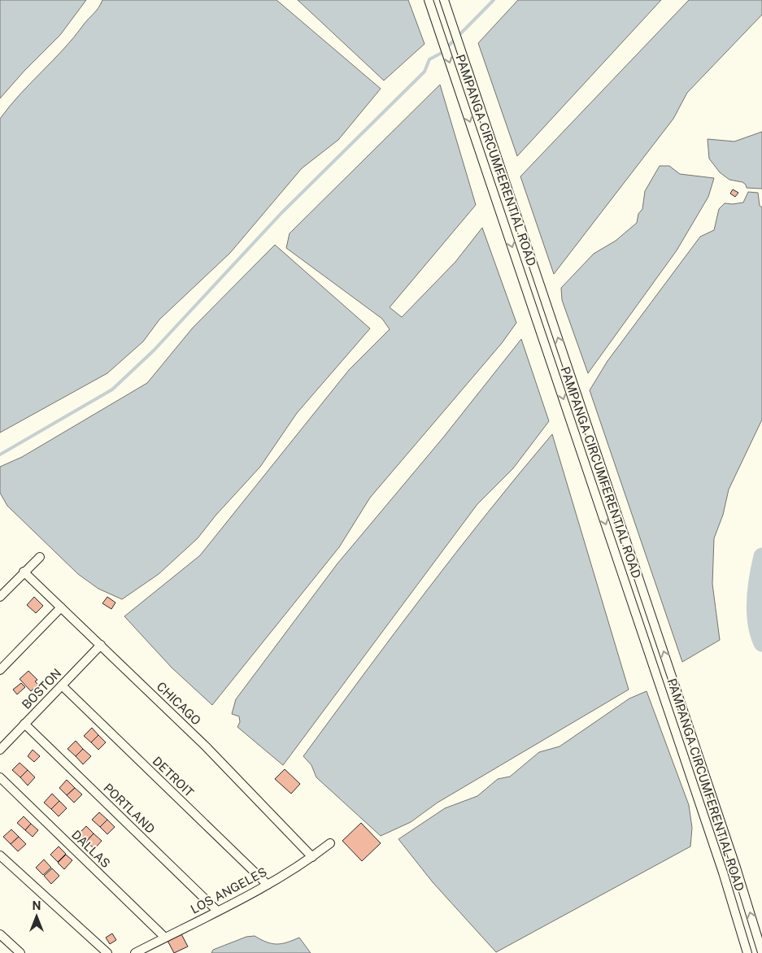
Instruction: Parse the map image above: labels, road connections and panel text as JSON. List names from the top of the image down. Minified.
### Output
{"streets":{"street":["PAMPANGA CIRCUMFERENTIAL ROAD","BOSTON","CHICAGO","DETROIT","PORTLAND","DALLAS","LOS ANGELES"]},"crossings":[["BOSTON","CHICAGO"],["BOSTON","DETROIT"],["BOSTON","PORTLAND"],["CHICAGO","LOS ANGELES"],["DETROIT","LOS ANGELES"],["PORTLAND","LOS ANGELES"],["DALLAS","LOS ANGELES"]],"north":"top"}
